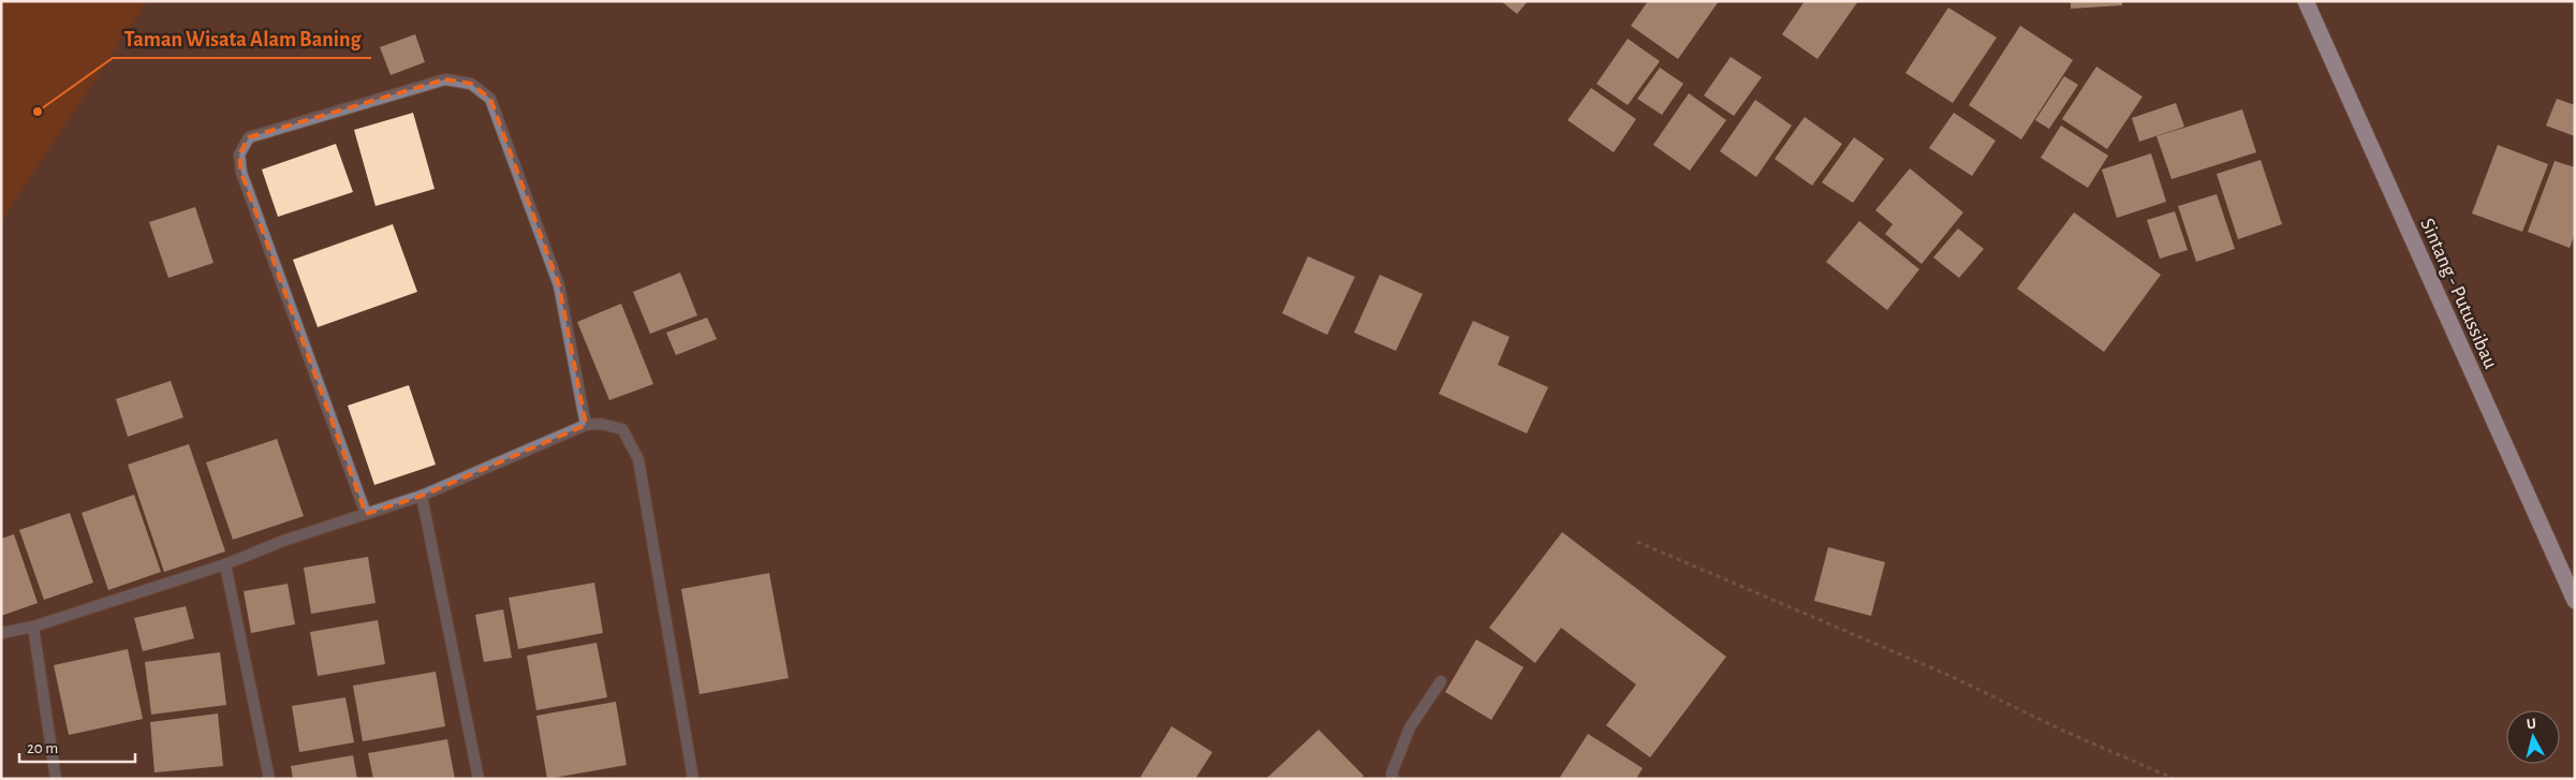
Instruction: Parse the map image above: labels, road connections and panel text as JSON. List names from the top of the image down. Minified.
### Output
{"streets":{"highway":["Sintang - Putussibau"]},"places":["Taman Wisata Alam Baning"],"scale_bar":"20 m","north":"top"}
